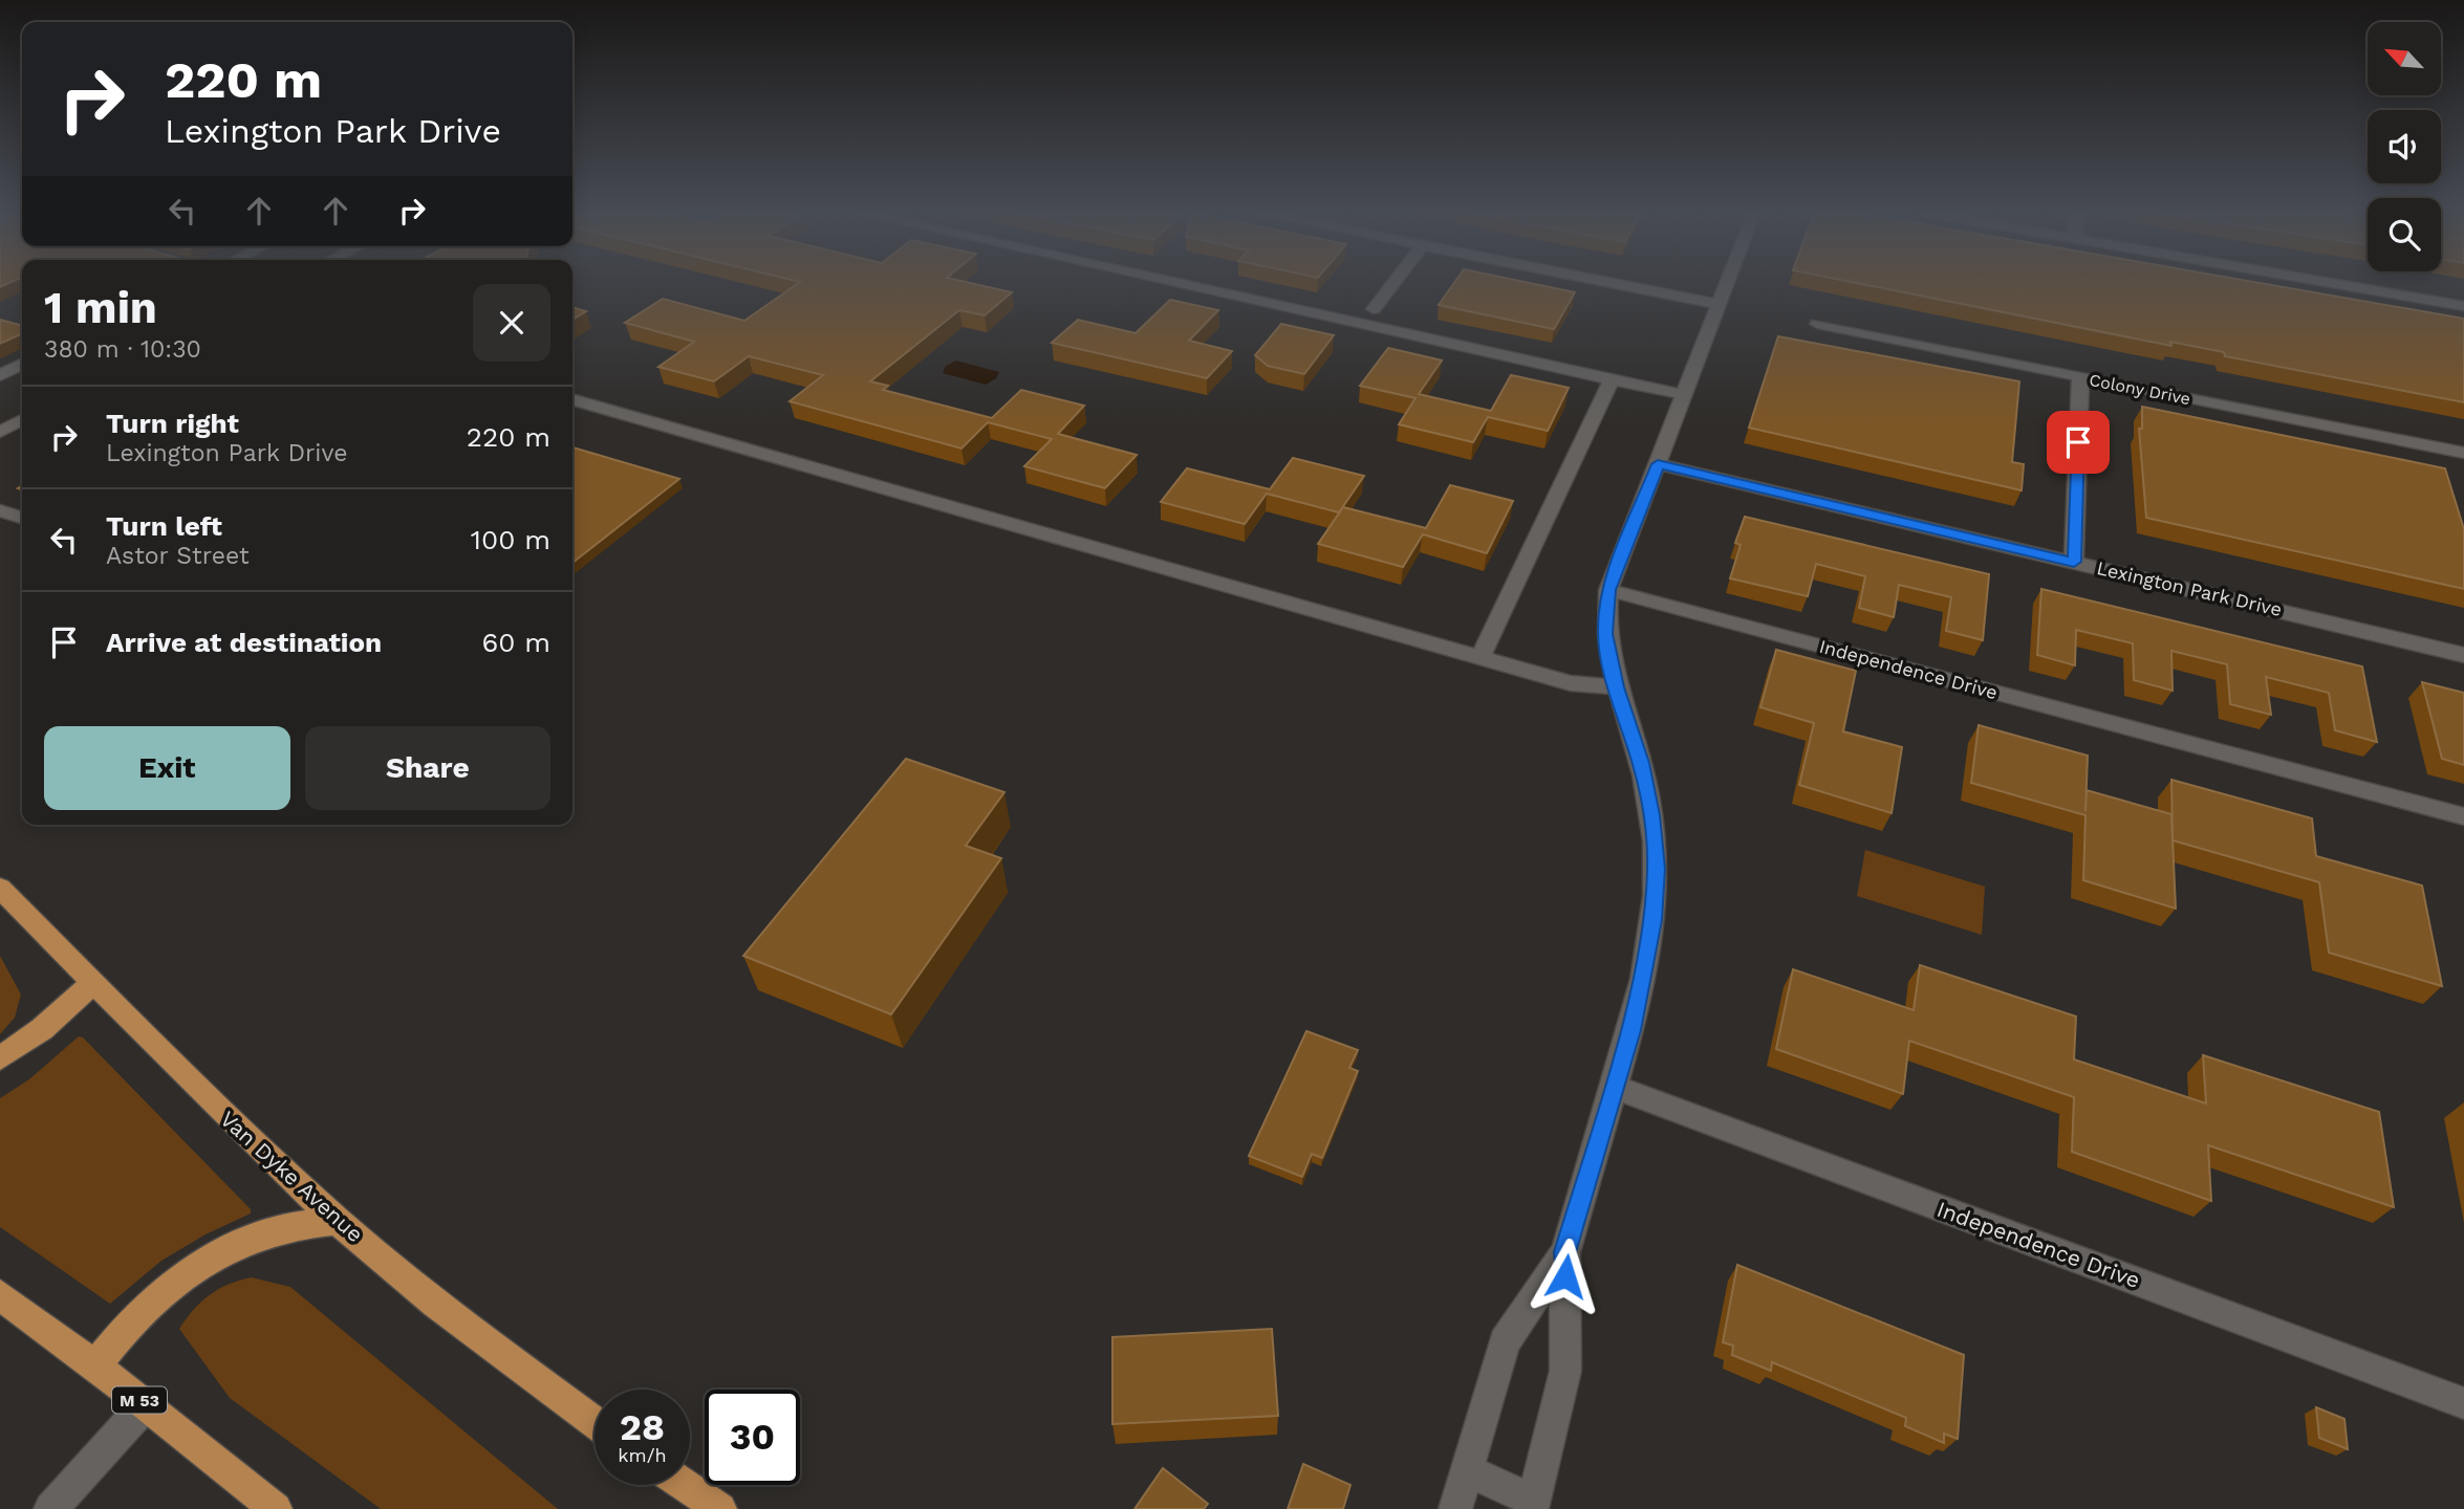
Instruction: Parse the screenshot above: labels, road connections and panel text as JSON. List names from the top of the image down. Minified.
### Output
{"streets":{"main road":["Van Dyke Avenue","M 53"],"street":["Colony Drive","Lexington Park Drive","Independence Drive"]},"north":"top left","page":{"turn":["220 m","Lexington Park Drive"],"heading":["1 min","380 m · 10:30"],"list":[{"name":"Turn right","note":"Lexington Park Drive","value":"220 m"},{"name":"Turn left","note":"Astor Street","value":"100 m"},{"name":"Arrive at destination","value":"60 m"}],"buttons":["Exit","Share"],"speed":"28 km/h","limit":"30"}}
